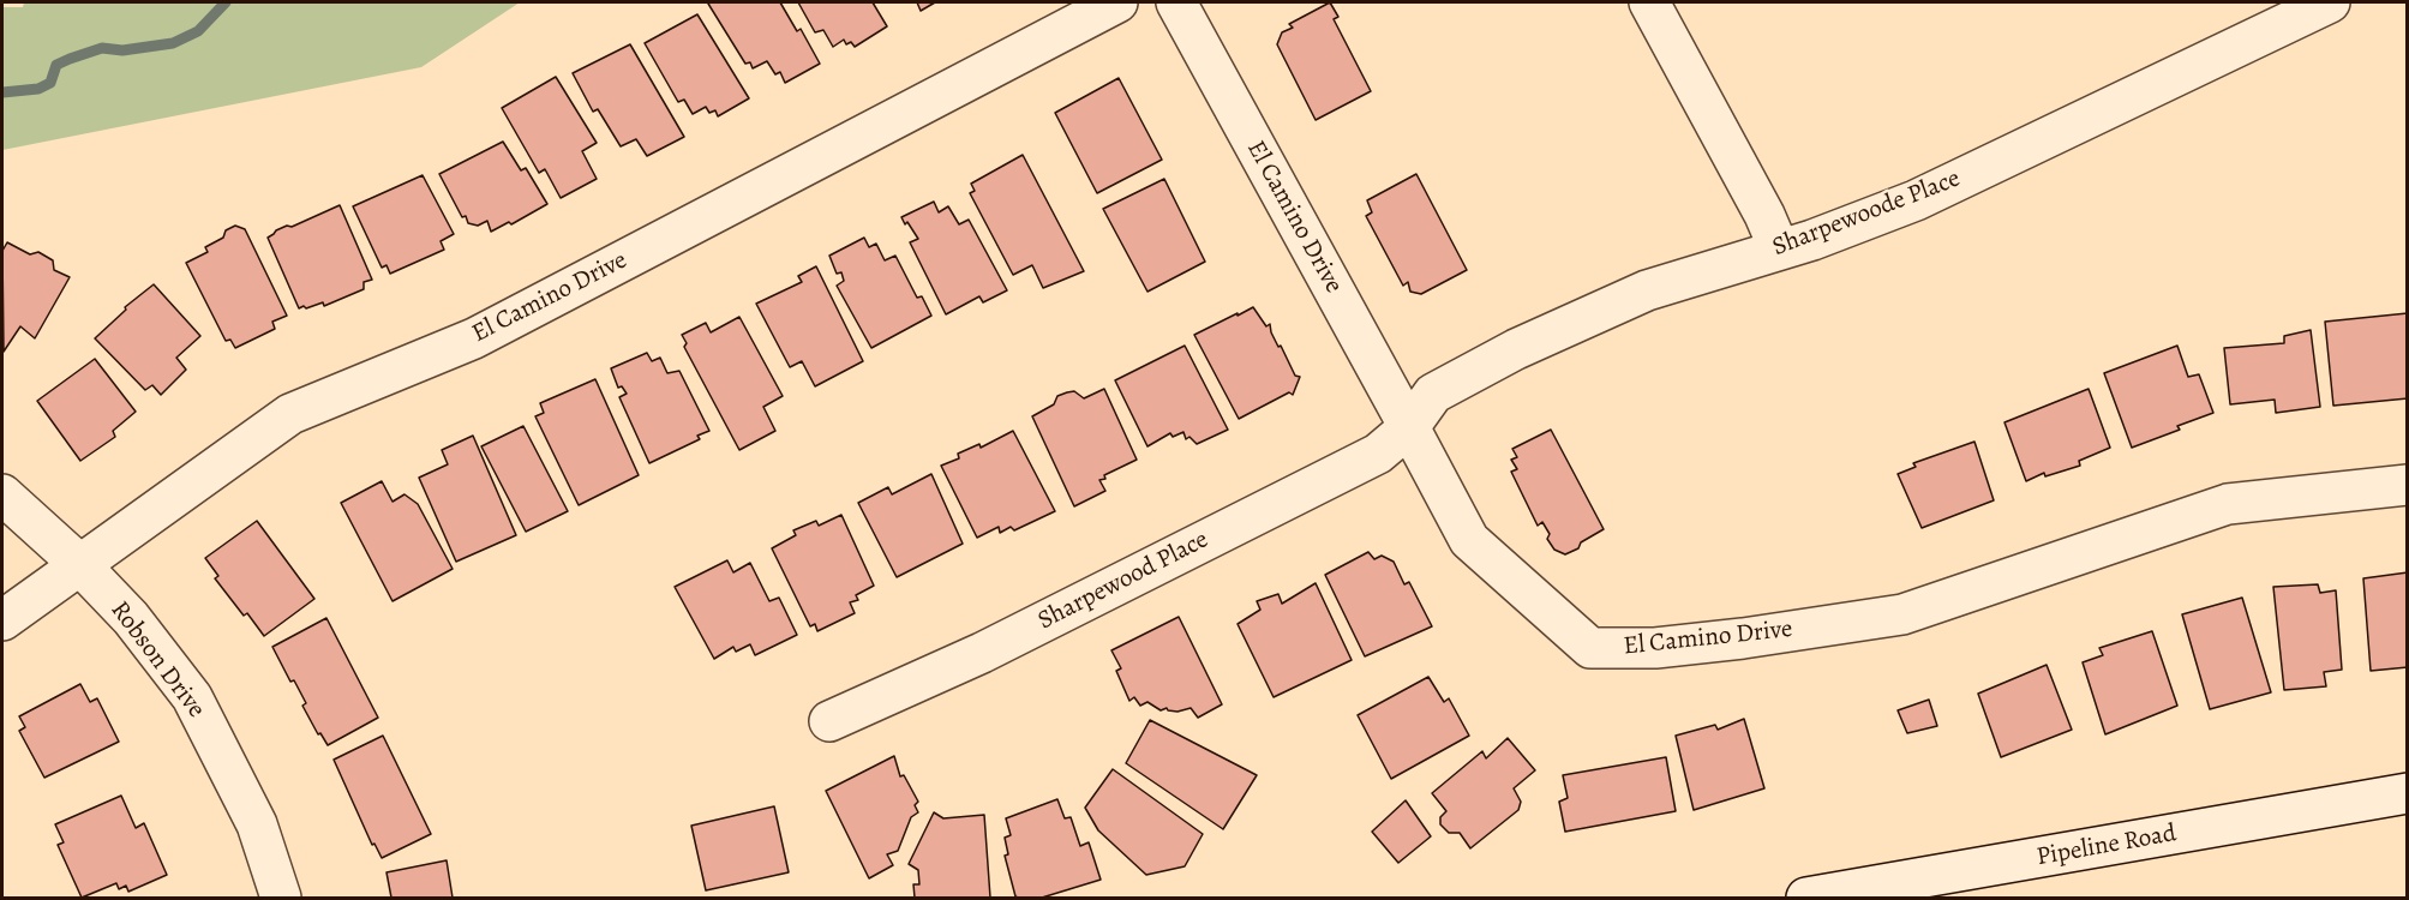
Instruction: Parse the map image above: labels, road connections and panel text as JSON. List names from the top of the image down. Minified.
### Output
{"streets":{"street":["Sharpewoode Place","El Camino Drive","Sharpewood Place","Robson Drive","Pipeline Road"]},"crossings":[["Sharpewoode Place","El Camino Drive"],["Sharpewoode Place","Sharpewood Place"],["El Camino Drive","Sharpewood Place"],["El Camino Drive","Robson Drive"]]}
